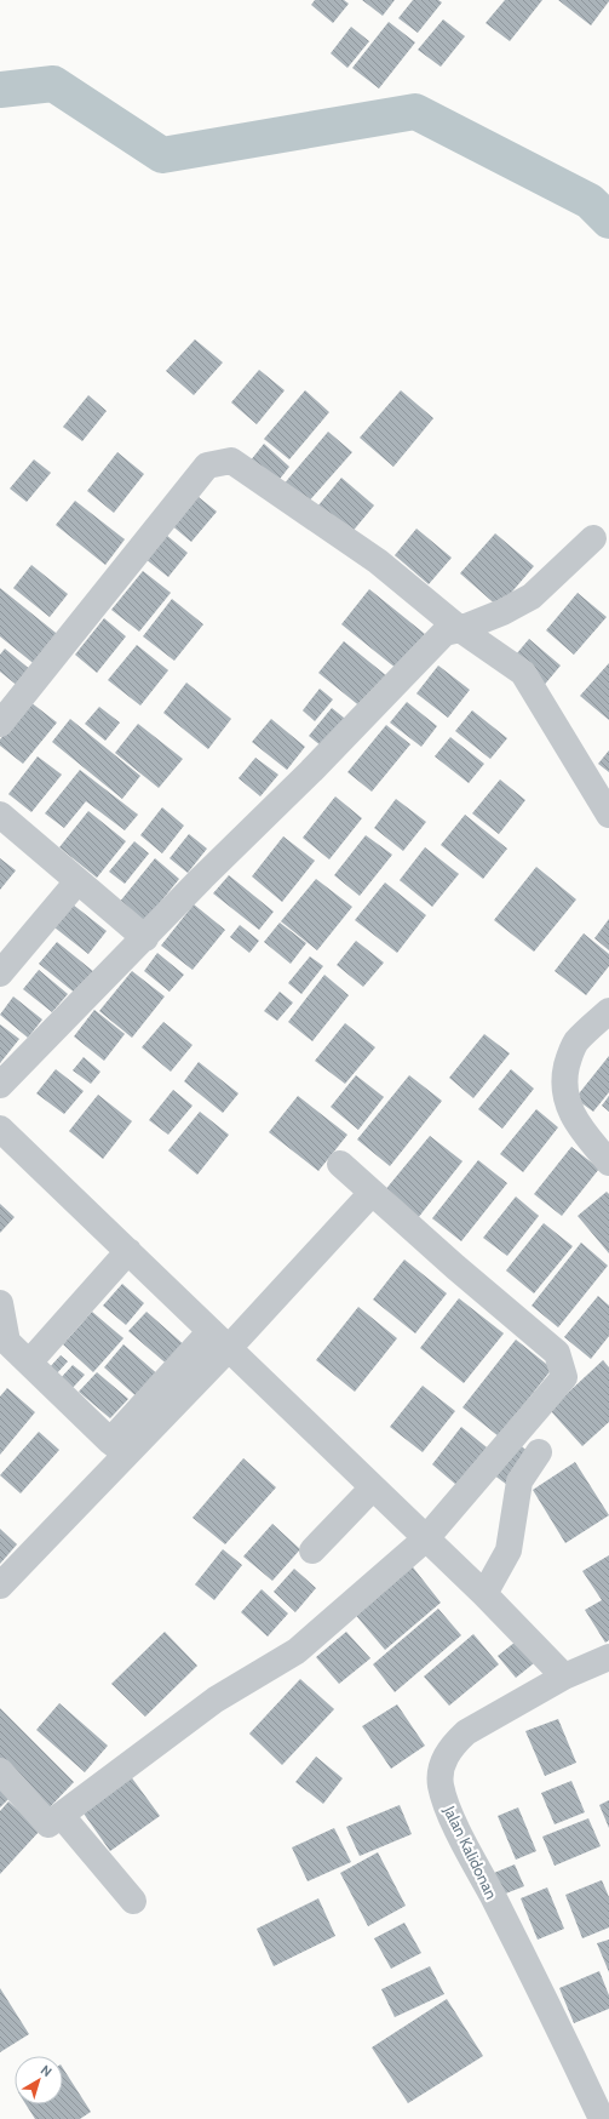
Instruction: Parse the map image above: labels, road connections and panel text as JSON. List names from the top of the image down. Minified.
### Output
{"streets":{"street":["Jalan Kalidonan"]},"north":"top right"}
